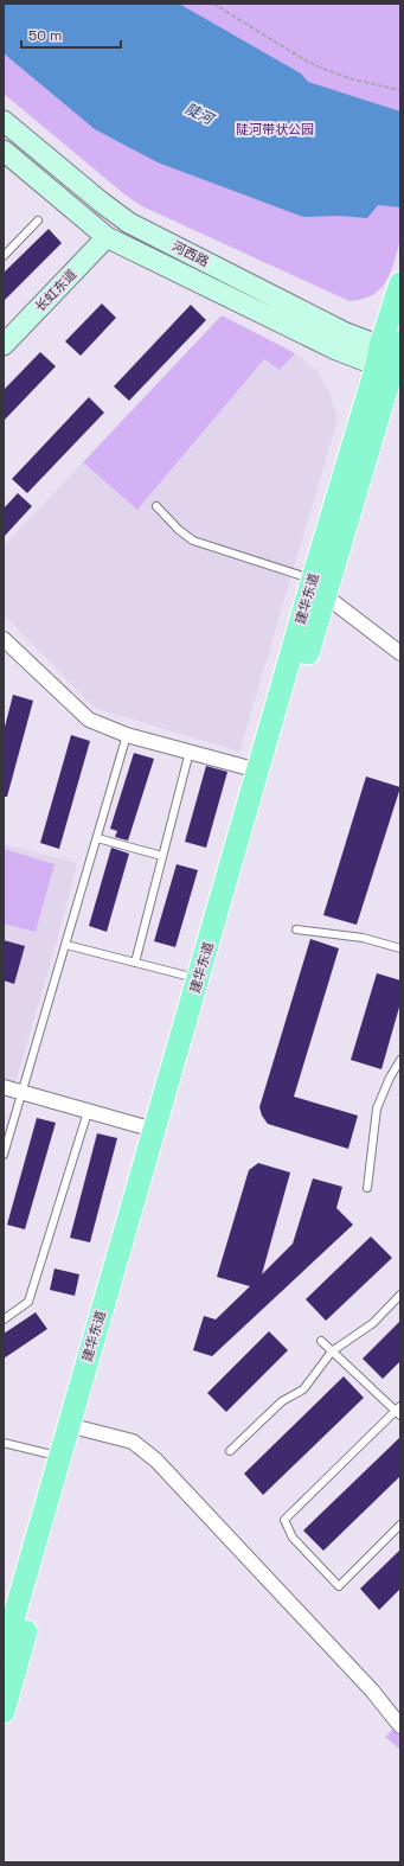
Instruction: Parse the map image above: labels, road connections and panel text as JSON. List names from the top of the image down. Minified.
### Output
{"streets":{"main road":["河西路","长虹东道","建华东道"]},"crossings":[["河西路","长虹东道"],["河西路","建华东道"]],"water":["陡河"],"parks":["陡河带状公园"],"scale_bar":"50 m"}
